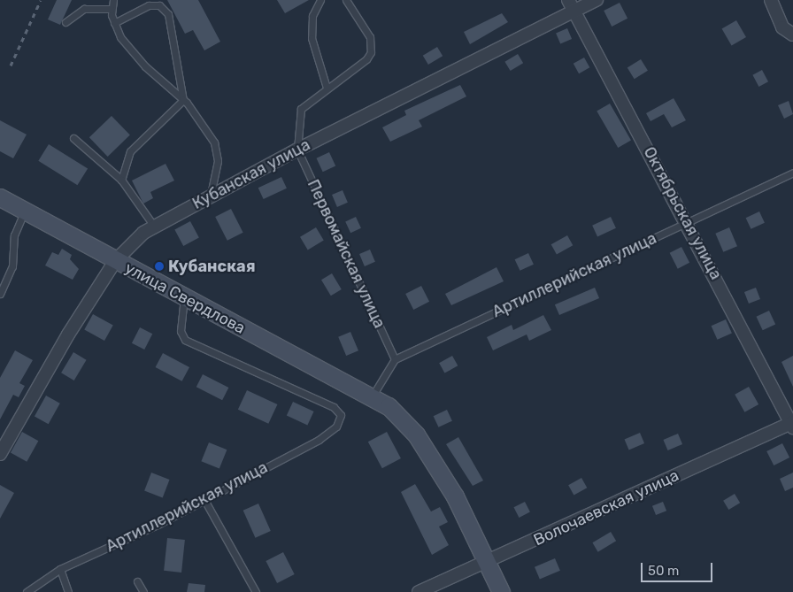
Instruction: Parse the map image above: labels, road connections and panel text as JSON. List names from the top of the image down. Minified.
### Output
{"streets":{"main road":["улица Свердлова"],"street":["Кубанская улица","Октябрьская улица","Волочаевская улица"],"lane":["Первомайская улица","Артиллерийская улица"]},"crossings":[["Кубанская улица","Октябрьская улица"],["Кубанская улица","Первомайская улица"],["Кубанская улица","улица Свердлова"],["Октябрьская улица","Артиллерийская улица"],["Октябрьская улица","Волочаевская улица"],["Первомайская улица","Артиллерийская улица"],["Артиллерийская улица","улица Свердлова"]],"places":["Кубанская"],"scale_bar":"50 m"}
